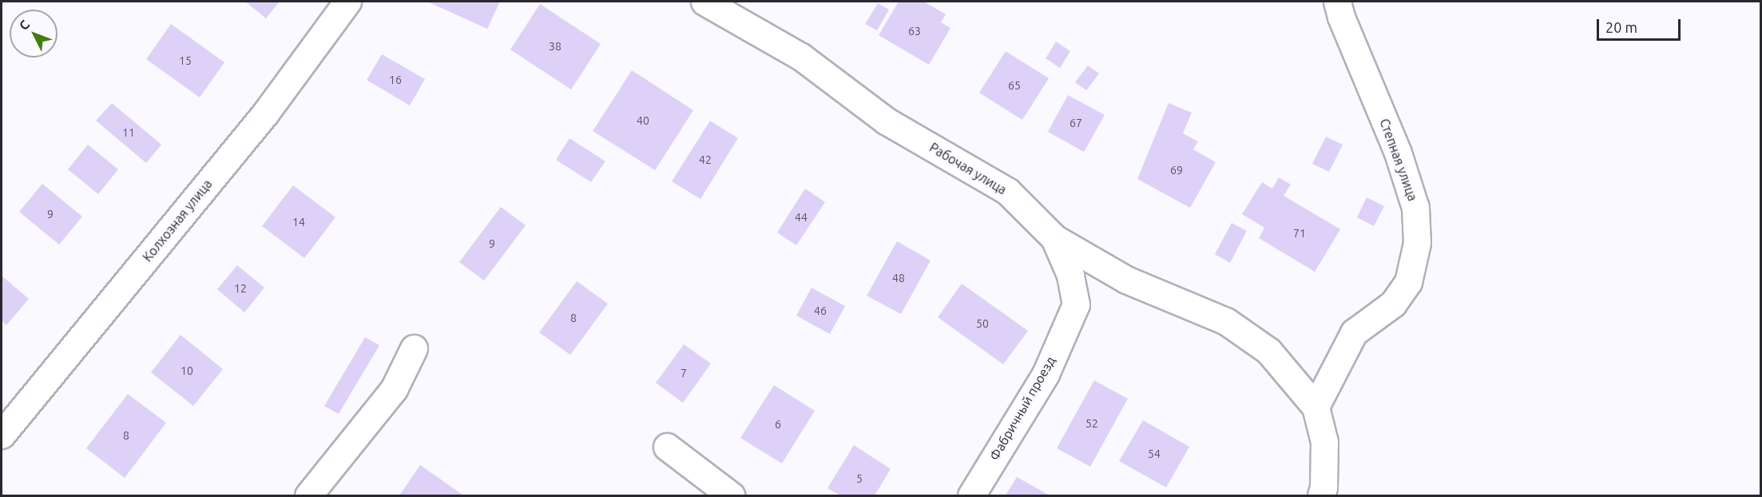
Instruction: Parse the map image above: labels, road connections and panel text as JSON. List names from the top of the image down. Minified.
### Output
{"streets":{"street":["Степная улица","Рабочая улица","Колхозная улица","Фабричный проезд"]},"crossings":[["Степная улица","Рабочая улица"],["Рабочая улица","Фабричный проезд"]],"house_numbers":["63","38","15","16","65","40","67","11","42","69","9","44","14","71","9","48","12","46","8","50","10","7","52","6","8","54","5"],"scale_bar":"20 m","north":"top left"}
